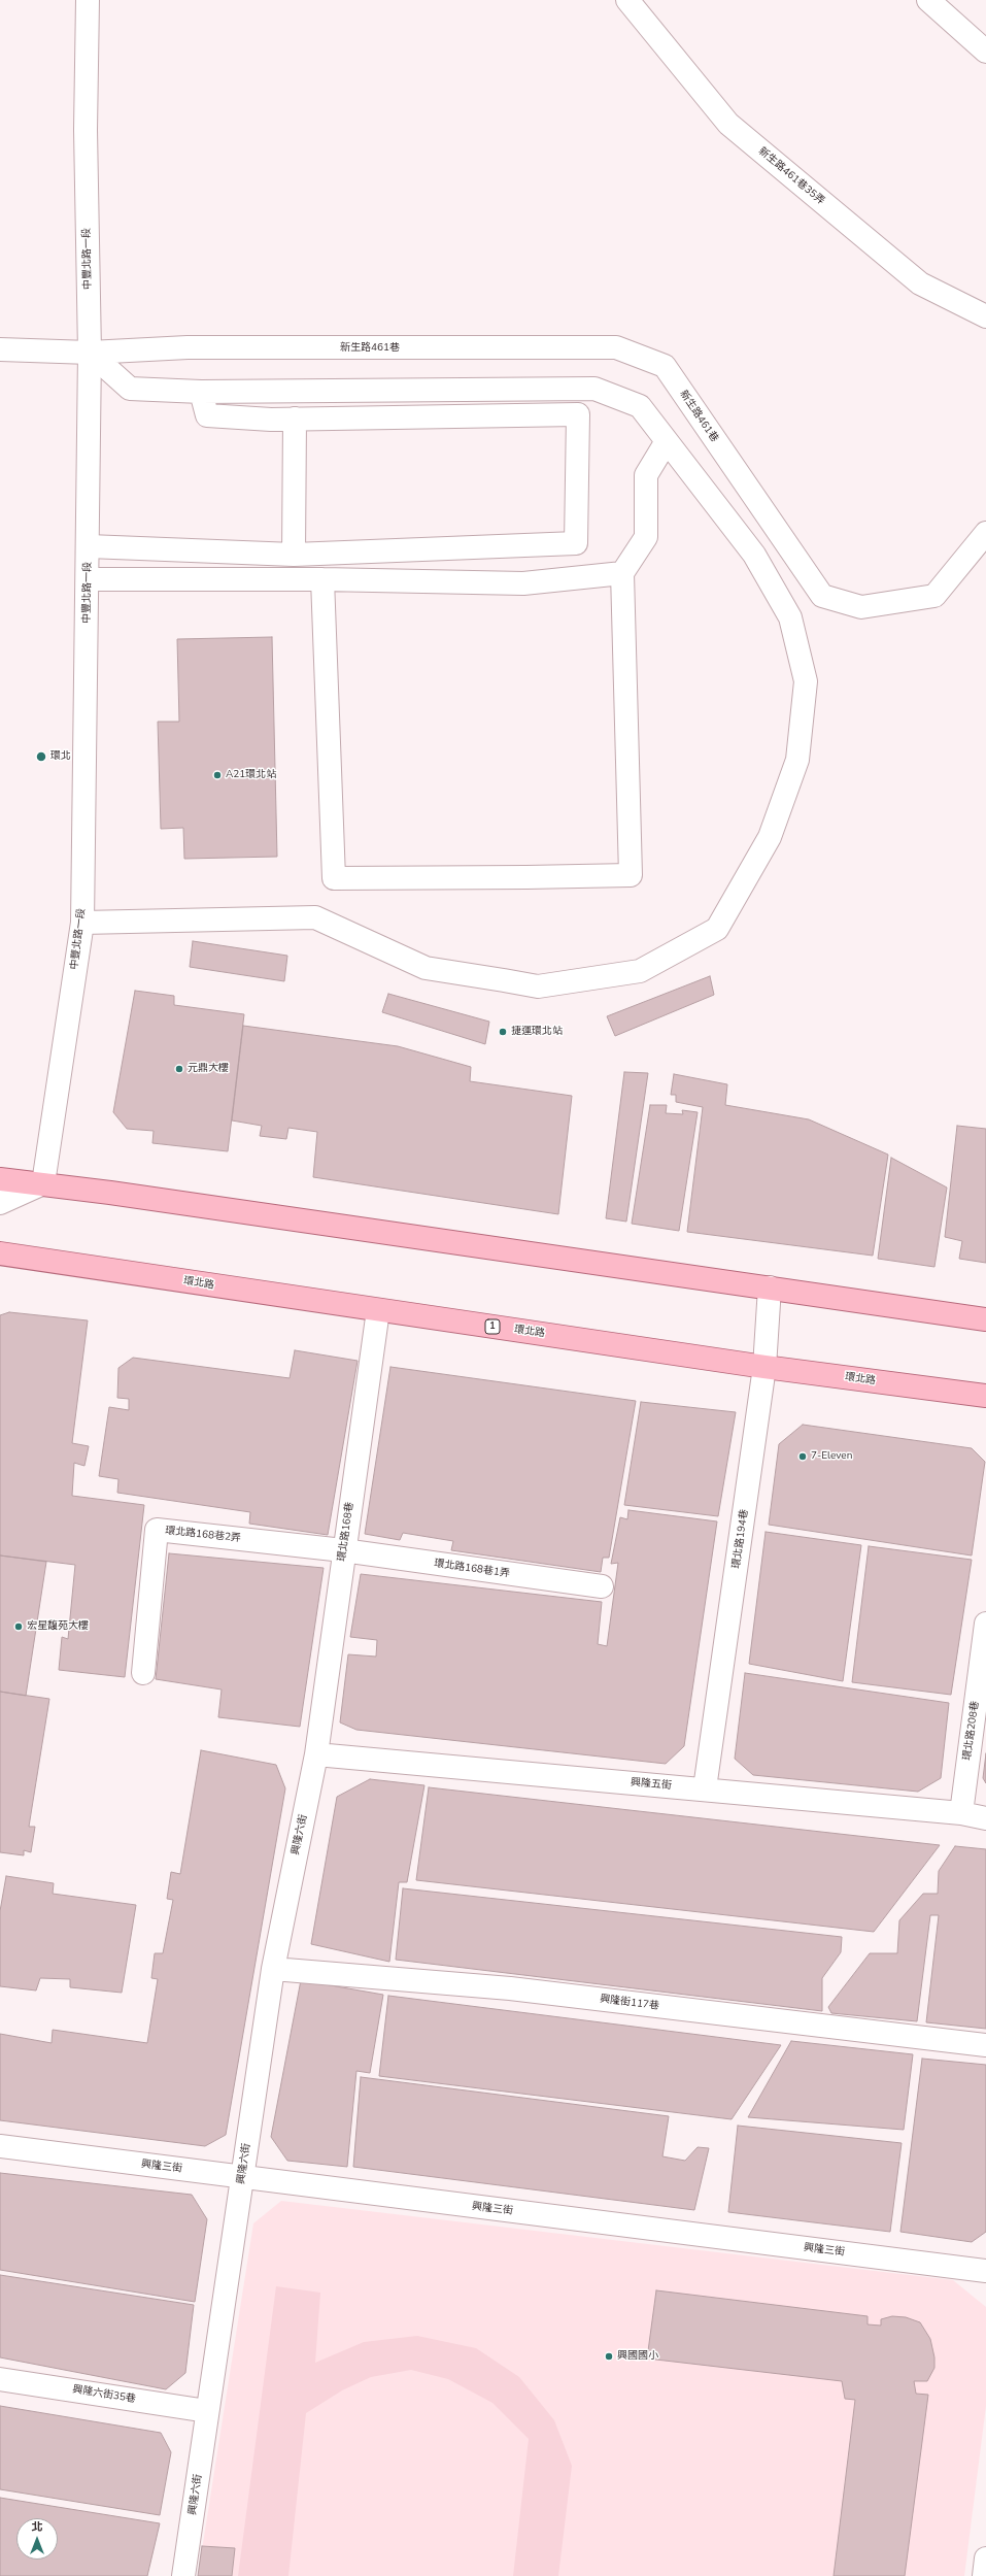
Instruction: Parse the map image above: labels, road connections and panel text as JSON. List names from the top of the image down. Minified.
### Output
{"streets":{"main road":["新生路461巷35弄","中豐北路一段","新生路461巷","環北路","1","環北路168巷","環北路168巷2弄","環北路194巷","環北路168巷1弄","環北路208巷","興隆五街","興隆六街","興隆街117巷","興隆三街","興隆六街35巷"]},"crossings":[["中豐北路一段","新生路461巷"],["環北路","環北路168巷"],["環北路","環北路194巷"],["環北路168巷","環北路168巷2弄"],["環北路168巷","環北路168巷1弄"],["環北路168巷","興隆五街"],["環北路168巷","興隆六街"],["環北路168巷2弄","環北路168巷1弄"],["環北路194巷","興隆五街"],["環北路208巷","興隆五街"],["興隆五街","興隆六街"],["興隆六街","興隆街117巷"],["興隆六街","興隆三街"],["興隆六街","興隆六街35巷"]],"places":["環北","A21環北站","捷運環北站","元鼎大樓","7-Eleven","宏星馥苑大樓","興國國小"],"north":"top"}
